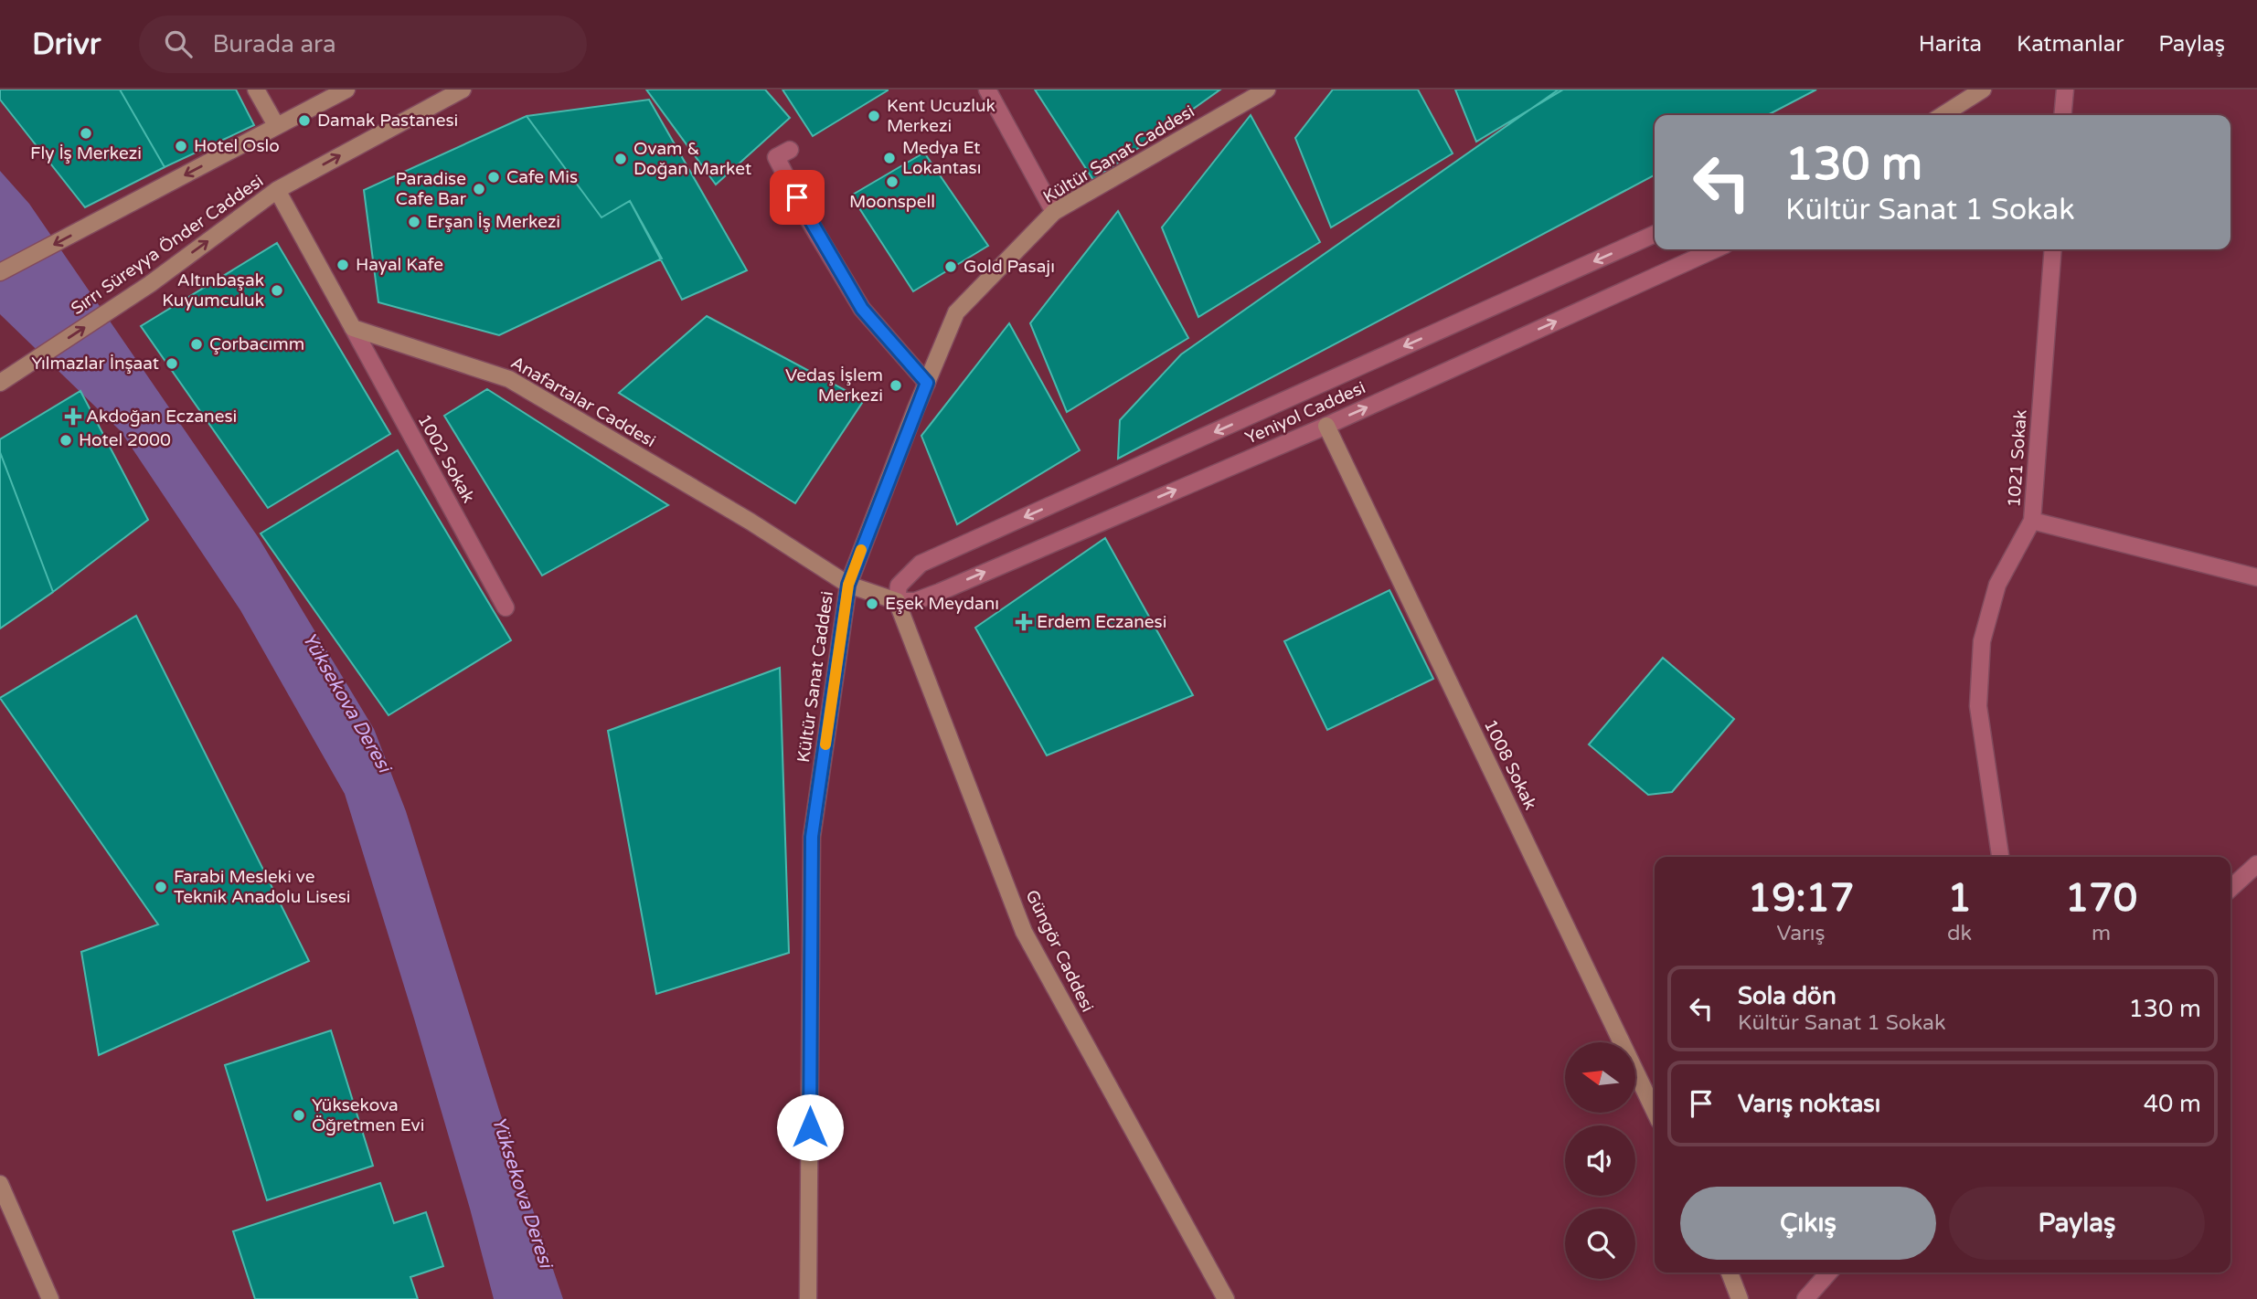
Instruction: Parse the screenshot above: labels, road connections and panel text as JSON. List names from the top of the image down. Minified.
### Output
{"streets":{"street":["Kültür Sanat Caddesi","Sırrı Süreyya Önder Caddesi","Anafartalar Caddesi","Yeniyol Caddesi","1002 Sokak","1021 Sokak","1008 Sokak","Güngör Caddesi"]},"crossings":[["Kültür Sanat Caddesi","Anafartalar Caddesi"],["Kültür Sanat Caddesi","Yeniyol Caddesi"],["Anafartalar Caddesi","Yeniyol Caddesi"],["Anafartalar Caddesi","1002 Sokak"],["Yeniyol Caddesi","1008 Sokak"],["Yeniyol Caddesi","Güngör Caddesi"]],"water":["Yüksekova Deresi"],"places":{"other":["Kent Ucuzluk Merkezi","Damak Pastanesi","Fly İş Merkezi","Hotel Oslo","Medya Et Lokantası","Ovam & Doğan Market","Cafe Mis","Moonspell","Paradise Cafe Bar","Erşan İş Merkezi","Hayal Kafe","Gold Pasajı","Altınbaşak Kuyumculuk","Çorbacımm","Yılmazlar İnşaat","Vedaş İşlem Merkezi","Hotel 2000","Eşek Meydanı","Farabi Mesleki ve Teknik Anadolu Lisesi","Yüksekova Öğretmen Evi"],"health":["Akdoğan Eczanesi","Erdem Eczanesi"]},"north":"left","page":{"header":"Drivr","search":"Burada ara","nav":["Harita","Katmanlar","Paylaş"],"turn":["130 m","Kültür Sanat 1 Sokak"],"eta":["19:17","Varış","1","dk","170","m"],"list":[{"name":"Sola dön","note":"Kültür Sanat 1 Sokak","value":"130 m"},{"name":"Varış noktası","value":"40 m"}],"buttons":["Çıkış","Paylaş"]}}
